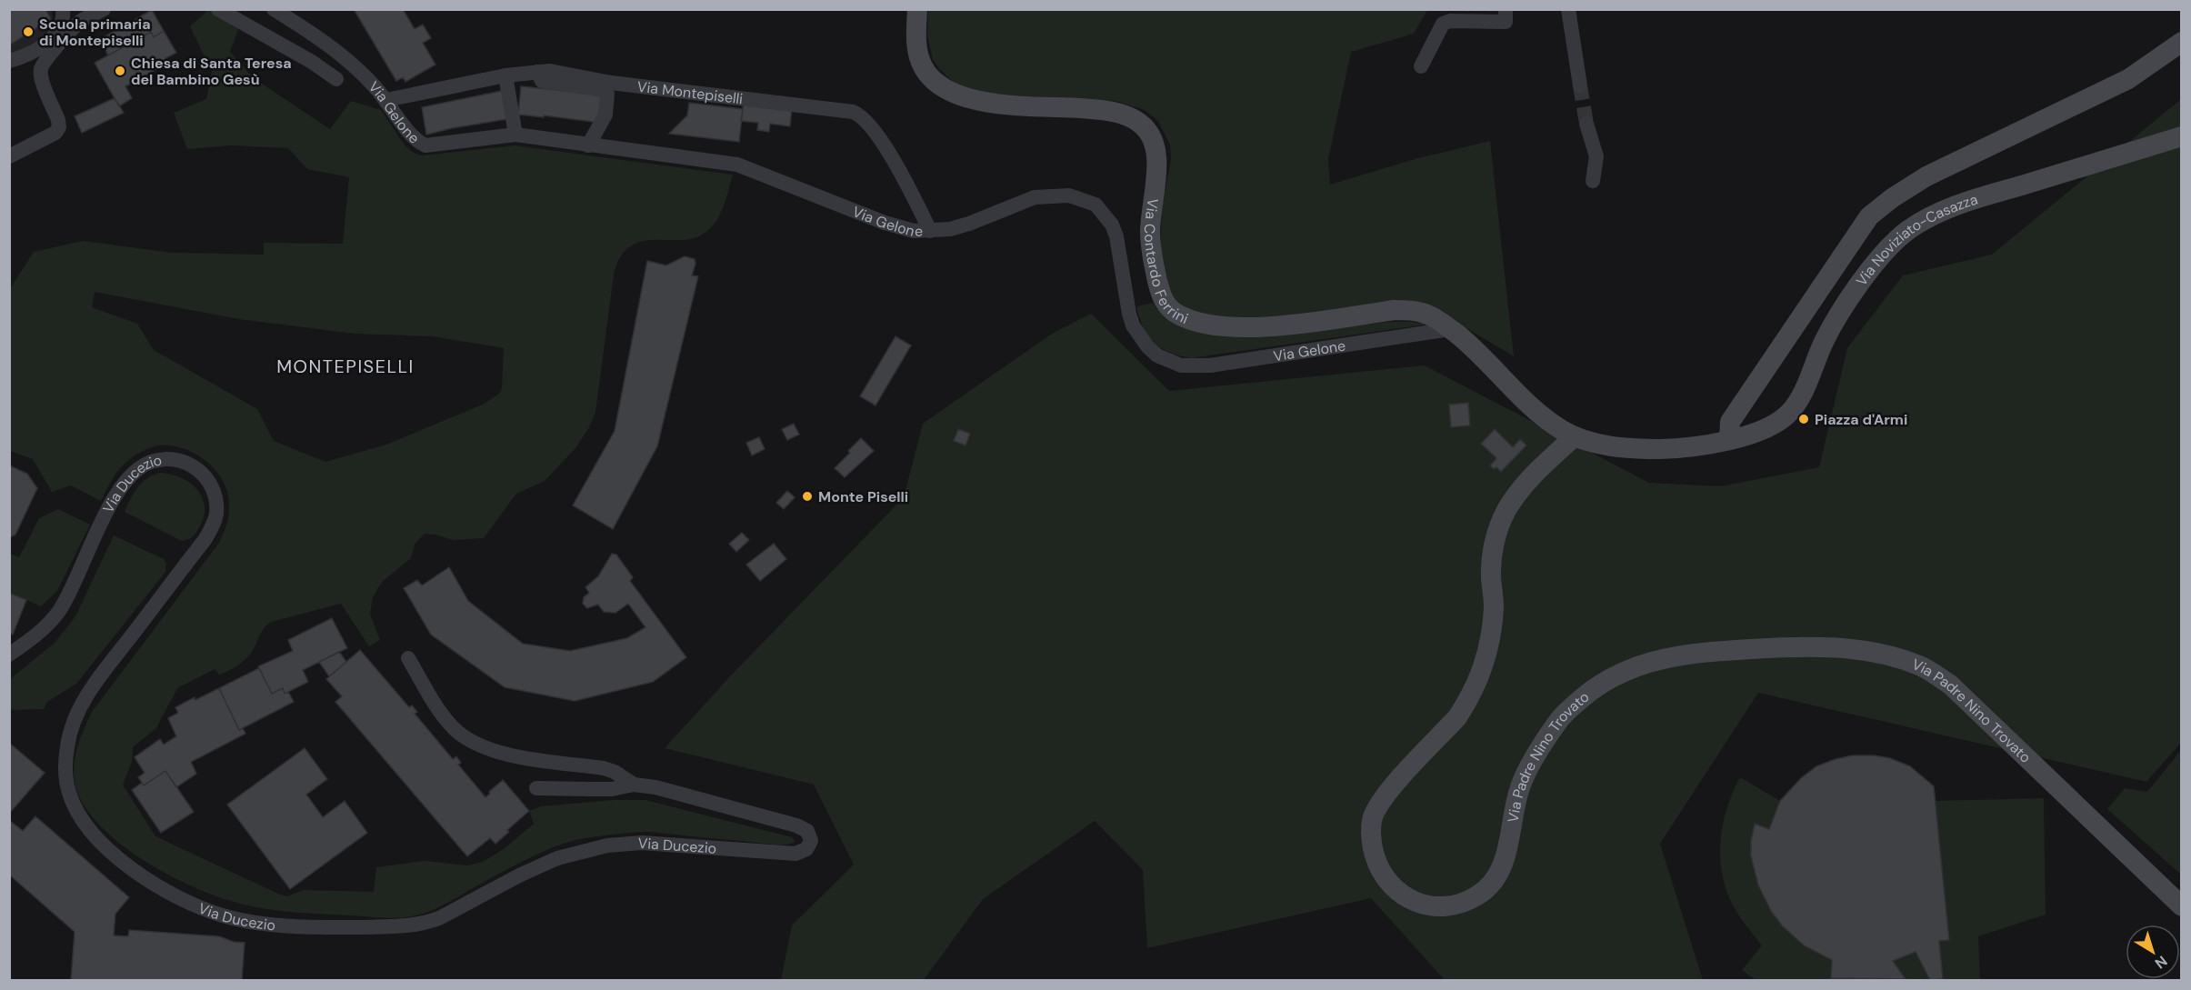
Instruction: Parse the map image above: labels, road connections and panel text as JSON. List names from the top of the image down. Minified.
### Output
{"streets":{"street":["Via Montepiselli","Via Gelone","Via Noviziato-Casazza","Via Contardo Ferrini","Via Ducezio","Via Padre Nino Trovato"]},"crossings":[["Via Montepiselli","Via Gelone"],["Via Gelone","Via Contardo Ferrini"],["Via Noviziato-Casazza","Via Contardo Ferrini"],["Via Noviziato-Casazza","Via Padre Nino Trovato"],["Via Contardo Ferrini","Via Padre Nino Trovato"]],"districts":["MONTEPISELLI"],"places":["Scuola primaria di Montepiselli","Chiesa di Santa Teresa del Bambino Gesù","Piazza d'Armi","Monte Piselli"],"north":"bottom right"}
